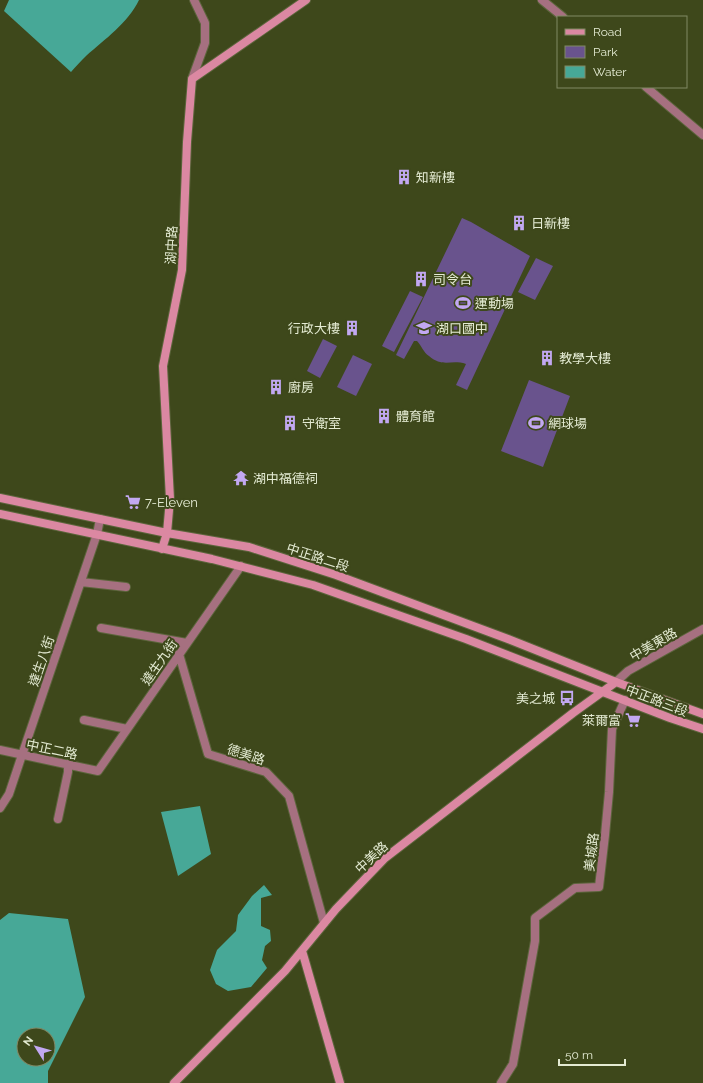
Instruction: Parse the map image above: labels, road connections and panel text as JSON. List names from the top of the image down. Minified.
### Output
{"streets":{"main road":["湖中路","中正路二段","中正路三段","中美路"],"street":["中美東路","達生八街","達生九街","中正二路","德美路","美城路"]},"crossings":[["湖中路","中正路二段"],["中正路二段","中美東路"],["中正路二段","達生八街"],["中正路二段","中正路三段"],["中正路二段","中美路"],["中美東路","中正路三段"],["中美東路","中美路"],["達生八街","中正二路"],["達生九街","中正二路"],["達生九街","德美路"],["中正路三段","美城路"],["中正路三段","中美路"],["德美路","中美路"]],"places":{"building":["知新樓","日新樓","司令台","行政大樓","教學大樓","廚房","體育館","守衛室"],"sports":["運動場","網球場"],"school or university":["湖口國中"],"temple":["湖中福德祠"],"supermarket":["7-Eleven","萊爾富"],"bus stop":["美之城"]},"legend":["Road","Park","Water"],"scale_bar":"50 m","north":"top left"}
